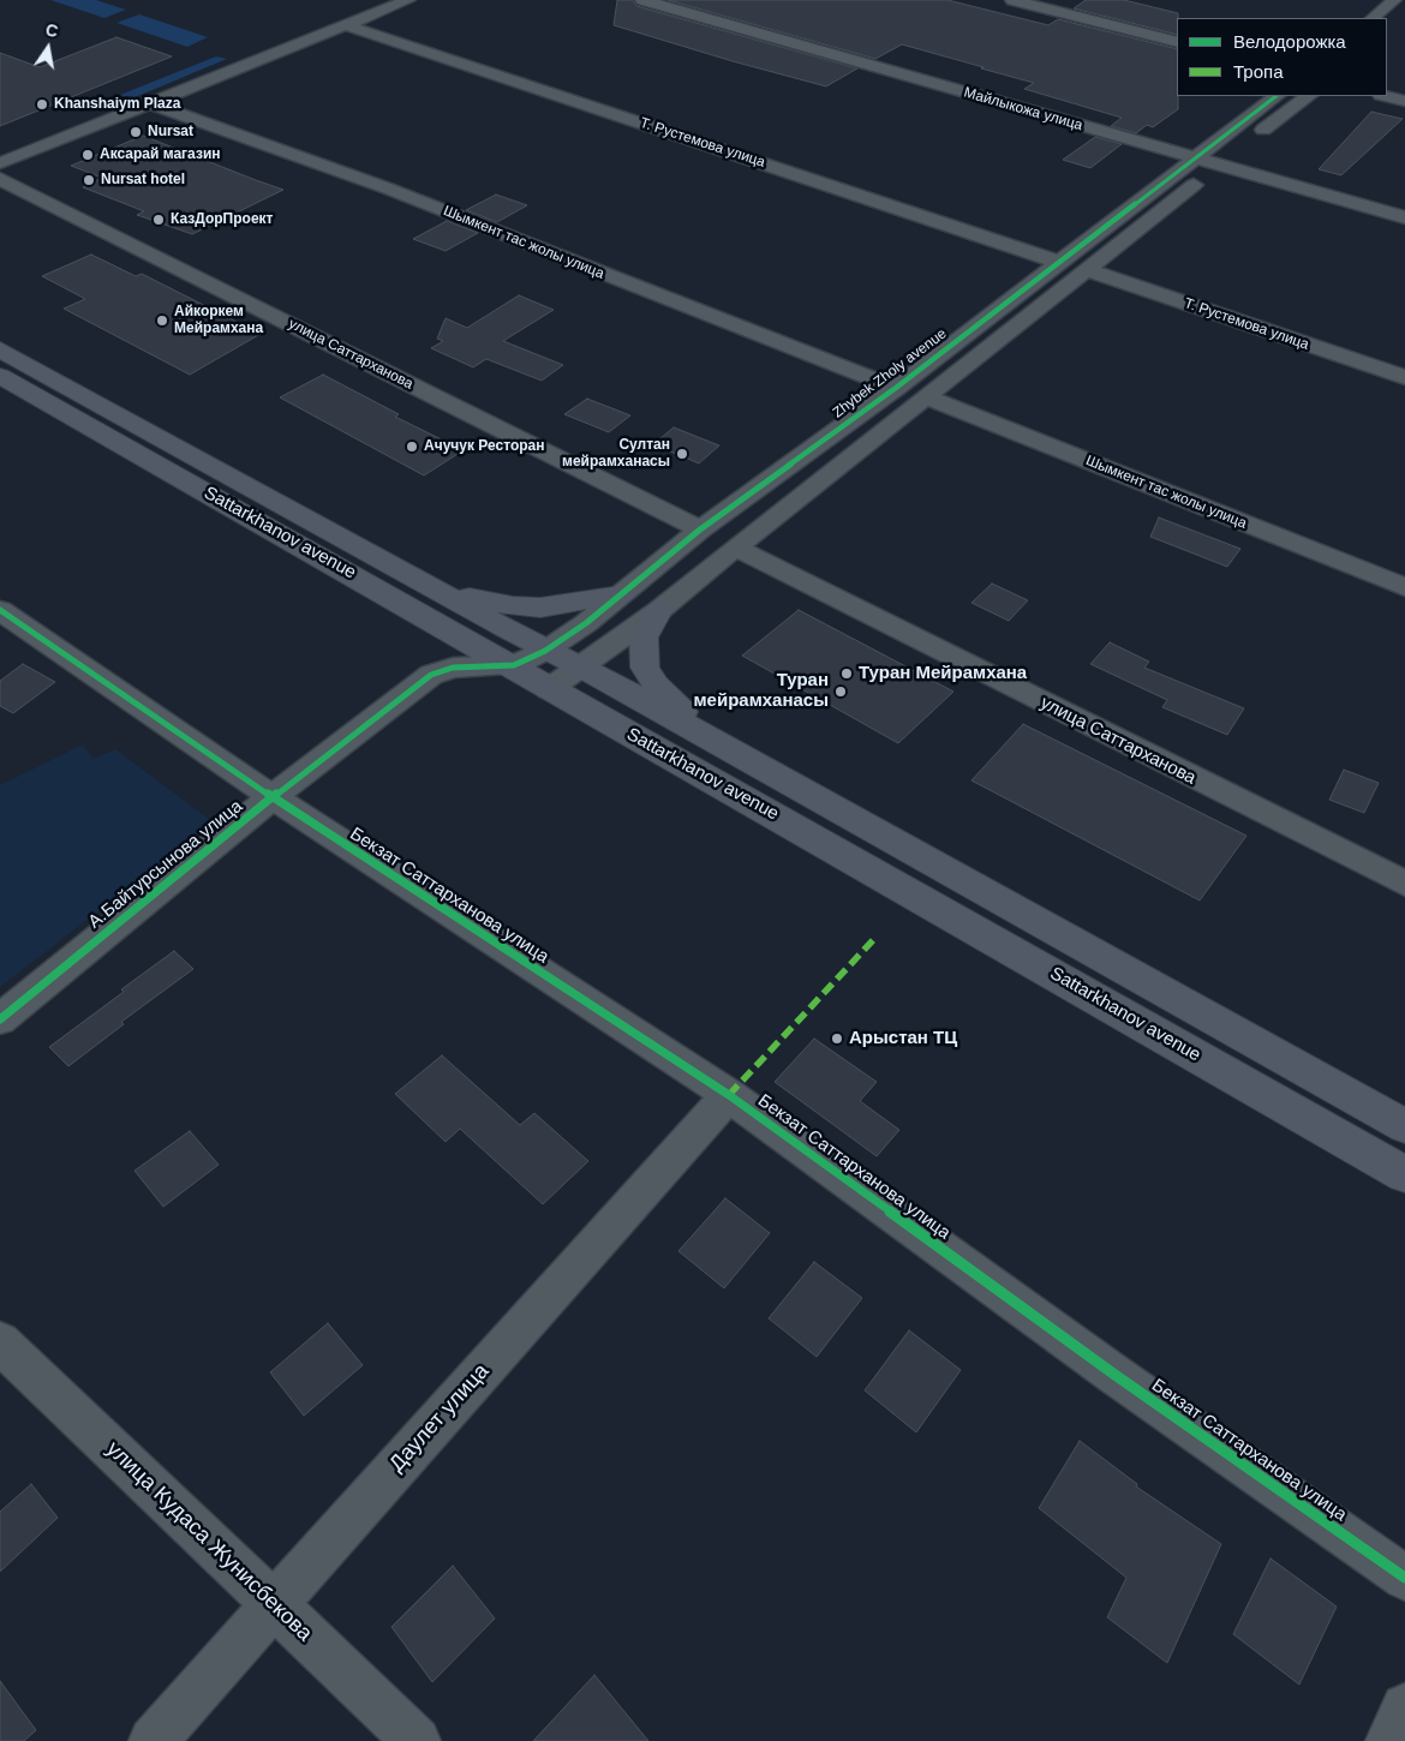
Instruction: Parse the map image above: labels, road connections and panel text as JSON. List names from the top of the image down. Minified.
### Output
{"streets":{"main road":["Sattarkhanov avenue"],"street":["Майлыкожа улица","Т. Рустемова улица","Шымкент тас жолы улица","улица Саттарханова","Zhybek Zholy avenue","А.Байтурсынова улица","Бекзат Саттарханова улица","Даулет улица","улица Кудаса Жунисбекова"]},"crossings":[["Майлыкожа улица","Zhybek Zholy avenue"],["Т. Рустемова улица","Zhybek Zholy avenue"],["Шымкент тас жолы улица","Zhybek Zholy avenue"],["улица Саттарханова","Zhybek Zholy avenue"],["Zhybek Zholy avenue","Sattarkhanov avenue"],["Zhybek Zholy avenue","А.Байтурсынова улица"],["Sattarkhanov avenue","А.Байтурсынова улица"],["А.Байтурсынова улица","Бекзат Саттарханова улица"],["Бекзат Саттарханова улица","Даулет улица"],["Даулет улица","улица Кудаса Жунисбекова"]],"places":["Khanshaiym Plaza","Nursat","Аксарай магазин","Nursat hotel","КазДорПроект","Айкоркем Мейрамхана","Ачучук Ресторан","Султан мейрамханасы","Туран Мейрамхана","Туран мейрамханасы","Арыстан ТЦ"],"legend":["Велодорожка","Тропа"],"north":"top"}
